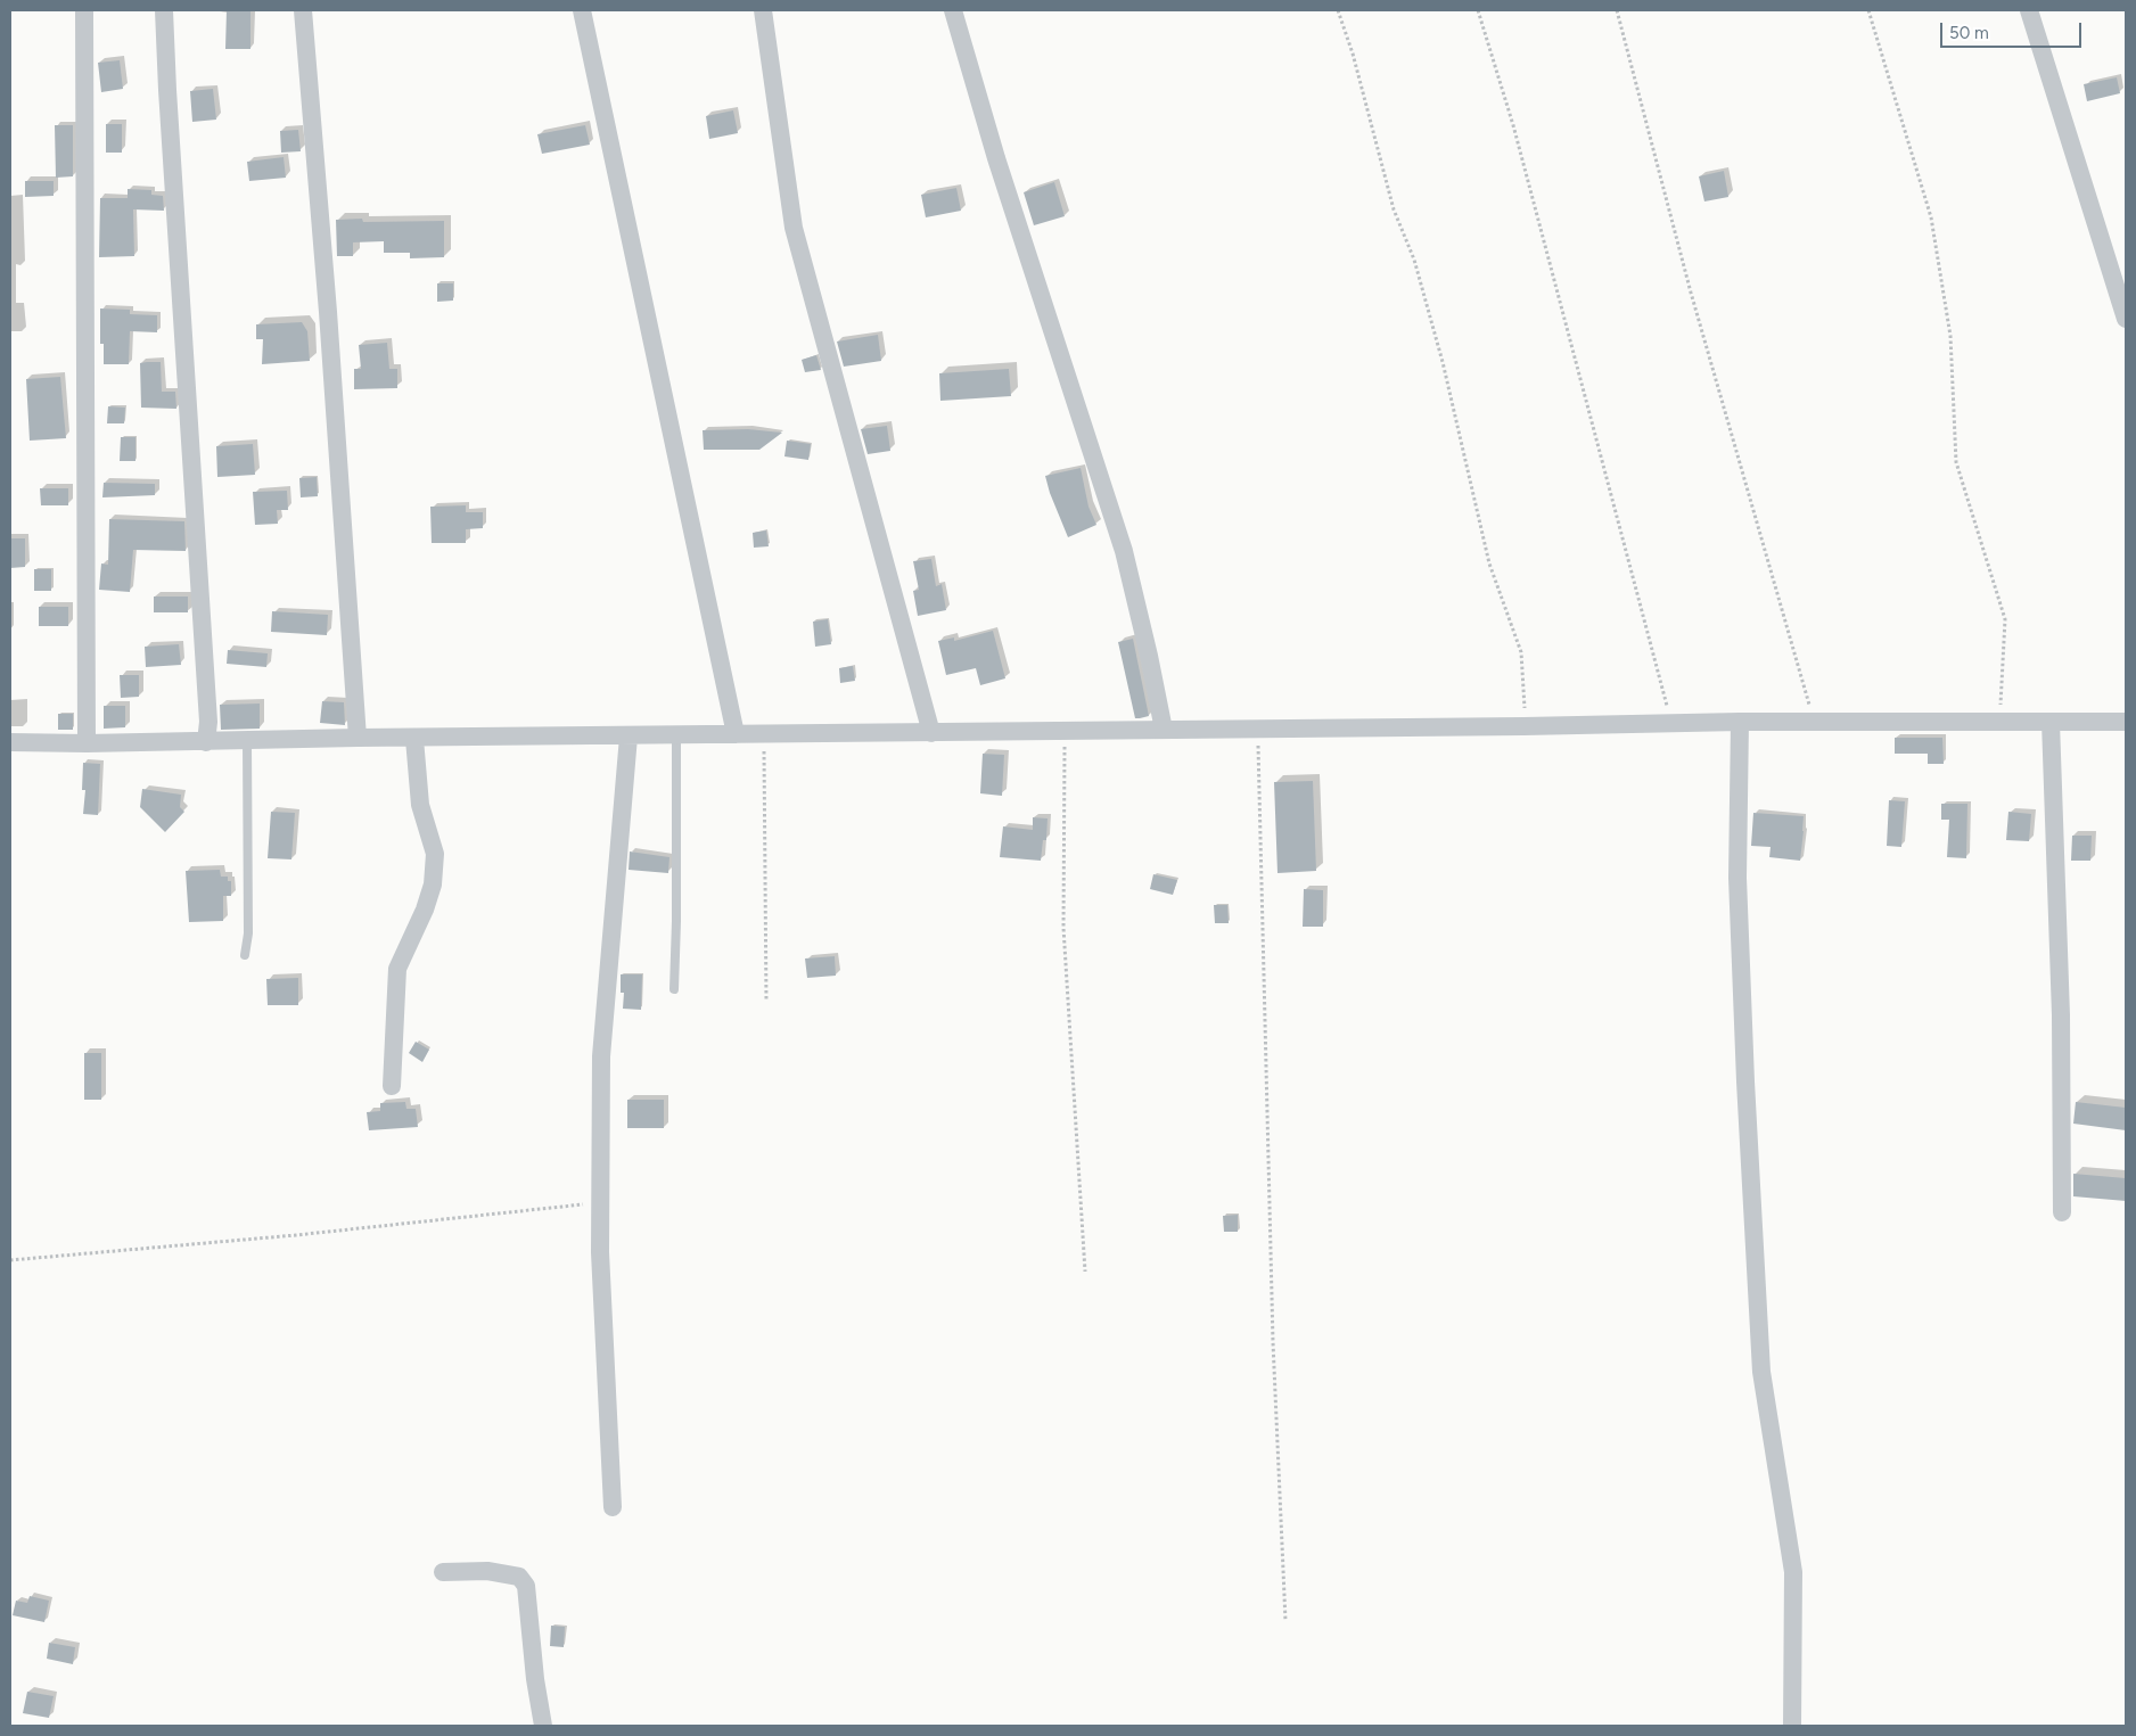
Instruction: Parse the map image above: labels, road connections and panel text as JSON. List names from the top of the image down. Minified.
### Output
{"scale_bar":"50 m"}
